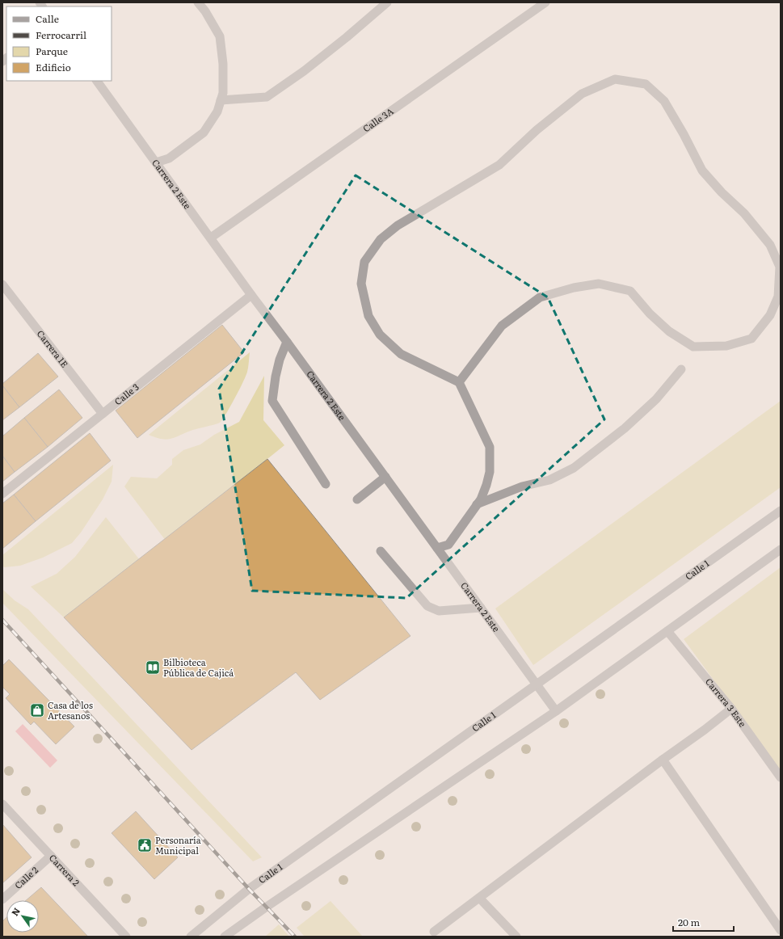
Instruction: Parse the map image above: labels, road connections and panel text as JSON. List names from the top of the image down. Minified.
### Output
{"streets":{"street":["Calle 3A","Carrera 2 Este","Carrera 1E","Calle 3","Calle 1","Carrera 3 Este","Carrera 2","Calle 2"]},"crossings":[["Calle 3A","Carrera 2 Este"],["Carrera 2 Este","Calle 3"],["Carrera 2 Este","Calle 1"],["Carrera 1E","Calle 3"],["Carrera 2","Calle 2"]],"places":{"library":["Bilbioteca Pública de Cajicá"],"shop":["Casa de los Artesanos"],"public building":["Personaría Municipal"]},"legend":["Calle","Ferrocarril","Parque","Edificio"],"scale_bar":"20 m","north":"top left"}
